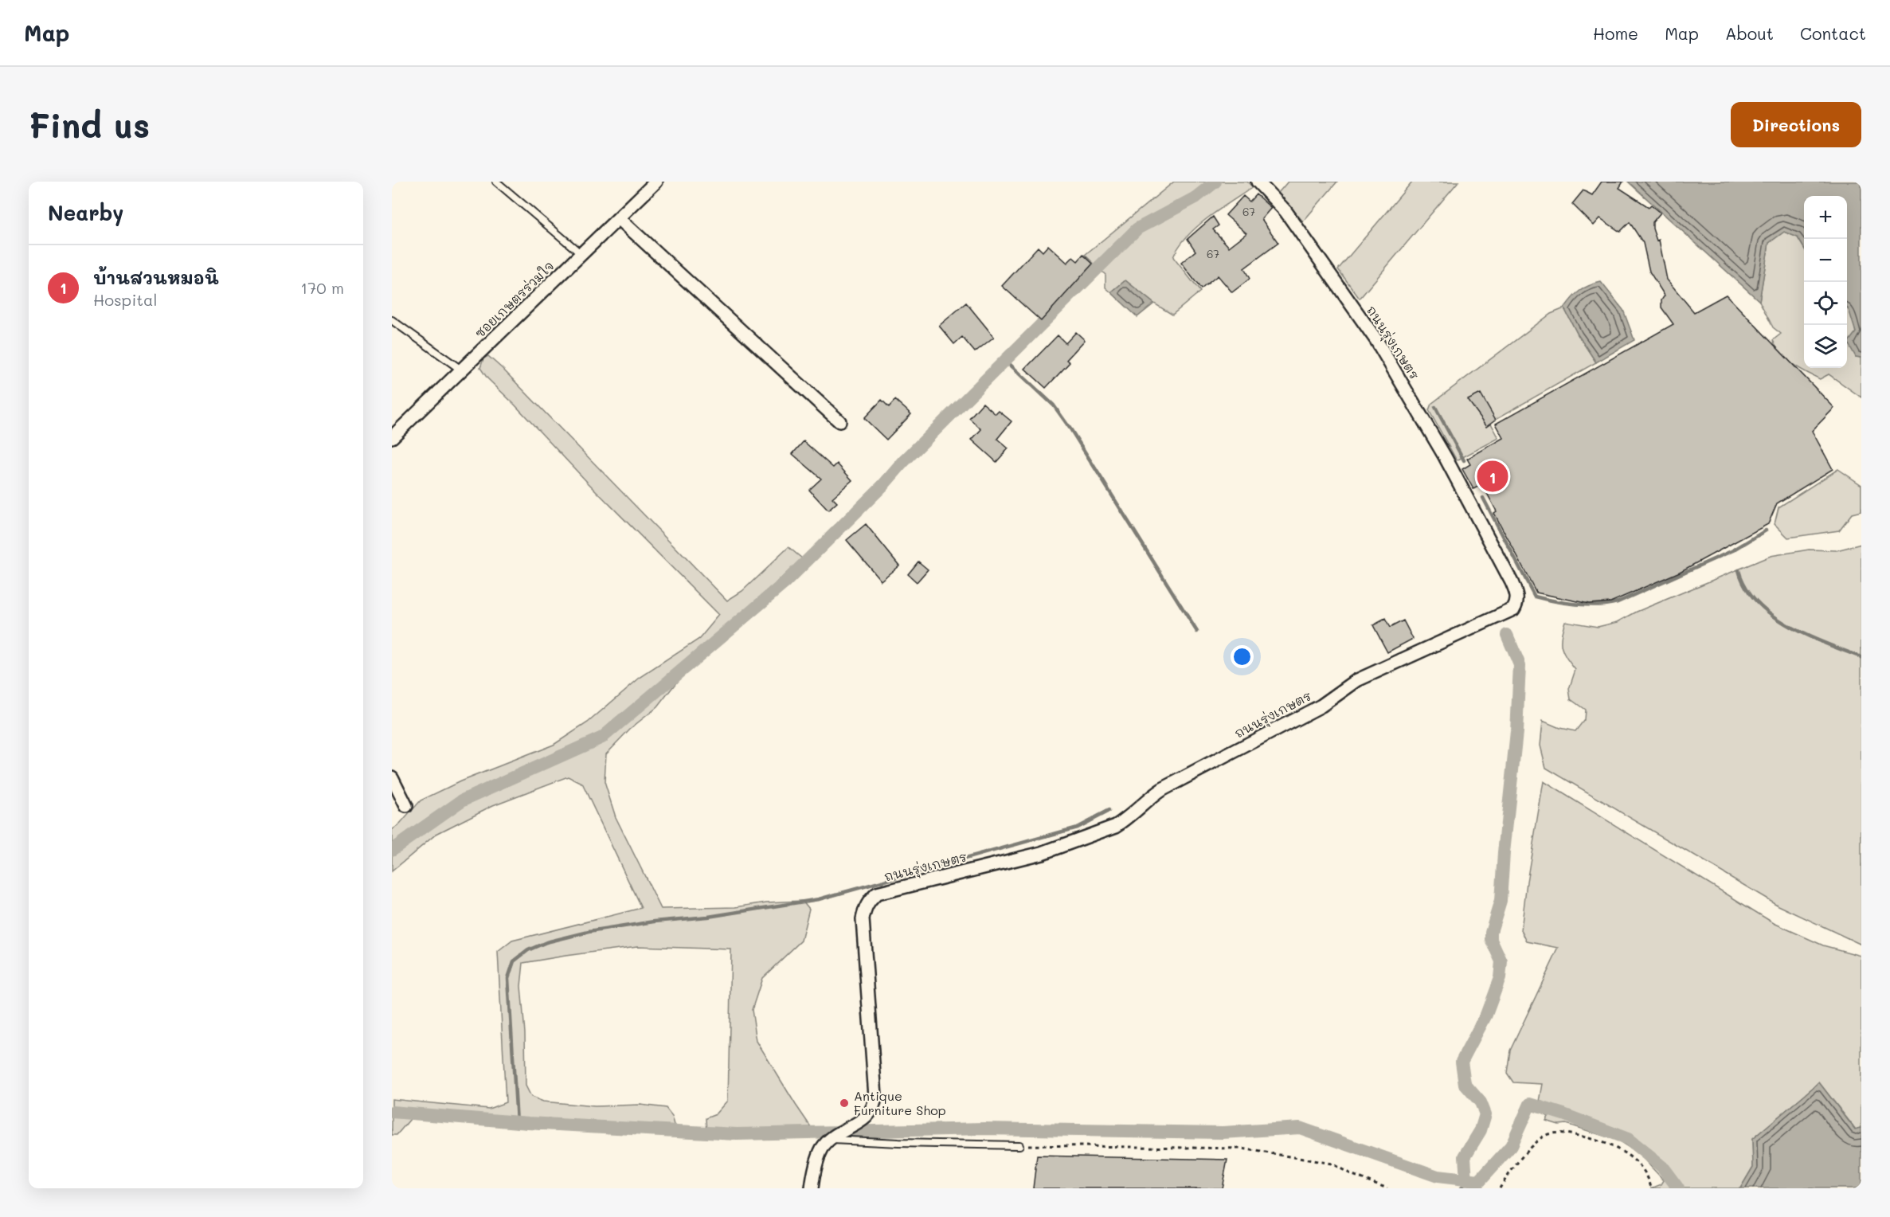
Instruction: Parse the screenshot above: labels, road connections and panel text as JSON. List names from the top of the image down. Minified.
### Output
{"streets":{"street":["ซอยเกษตรร่วมใจ","ถนนรุ่งเกษตร"]},"places":["Antique Furniture Shop"],"house_numbers":["67","67"],"page":{"header":"Map","nav":["Home","Map","About","Contact"],"buttons":"Directions","title":"Find us","heading":"Nearby","map_buttons":["+","−"],"list":[{"mark":"1","name":"บ้านสวนหมอนิ","note":"Hospital","value":"170 m"}],"pins":"1"}}
